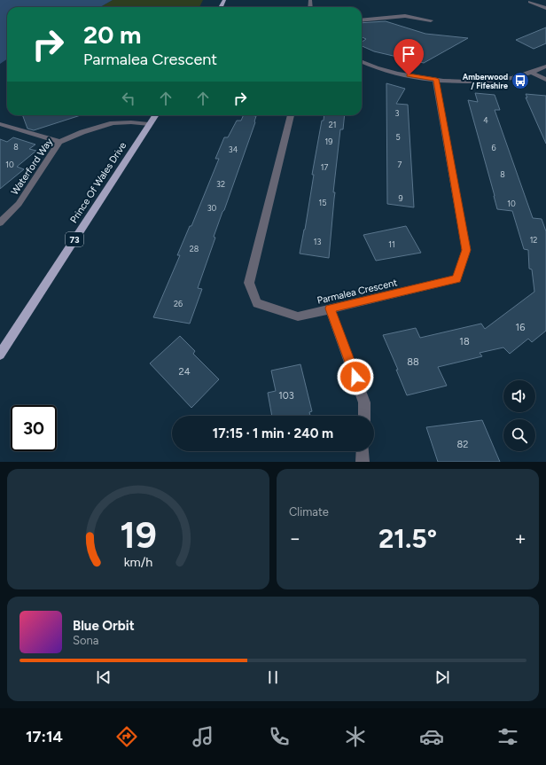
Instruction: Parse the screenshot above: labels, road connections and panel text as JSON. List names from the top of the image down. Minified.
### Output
{"streets":{"main road":["Prince Of Wales Drive","73"],"street":["Waterford Way","Parmalea Crescent"]},"crossings":[["Waterford Way","Prince Of Wales Drive"]],"places":{"bus stop":["Amberwood / Fifeshire"]},"house_numbers":["3","4","21","5","19","8","6","34","10","7","17","8","32","9","15","10","30","12","13","11","28","26","16","18","88","24","103","82"],"page":{"turn":["20 m","Parmalea Crescent"],"limit":"30","trip":"17:15 · 1 min · 240 m","tile":"Climate","heat":["−","21.5°","+"],"song":["Blue Orbit","Sona"],"tabs":"17:14","gauge":["19","km/h"]}}
